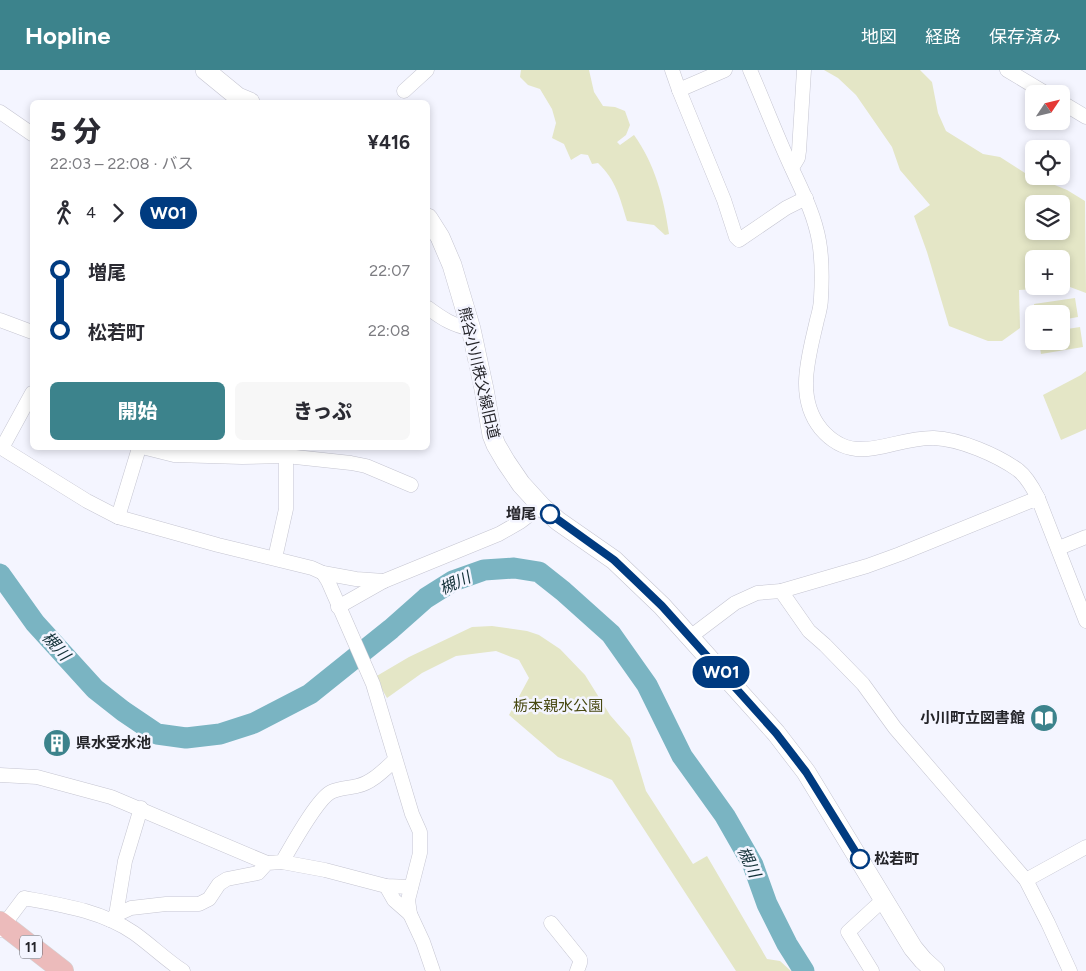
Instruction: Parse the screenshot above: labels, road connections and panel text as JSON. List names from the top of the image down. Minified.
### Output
{"streets":{"main road":["11"],"street":["熊谷小川秩父線旧道"]},"water":["槻川"],"parks":["栃本親水公園"],"places":{"other":["増尾","松若町"],"library":["小川町立図書館"],"building":["県水受水池"]},"lines":["bus line W01"],"north":"top right","page":{"header":"Hopline","nav":["地図","経路","保存済み"],"on_map":"W01","map_buttons":["+","−"],"heading":["5 分","22:03 – 22:08 · バス","¥416"],"legs":["4","W01"],"list":[{"name":"増尾","value":"22:07"},{"name":"松若町","value":"22:08"}],"buttons":["開始","きっぷ"]}}
